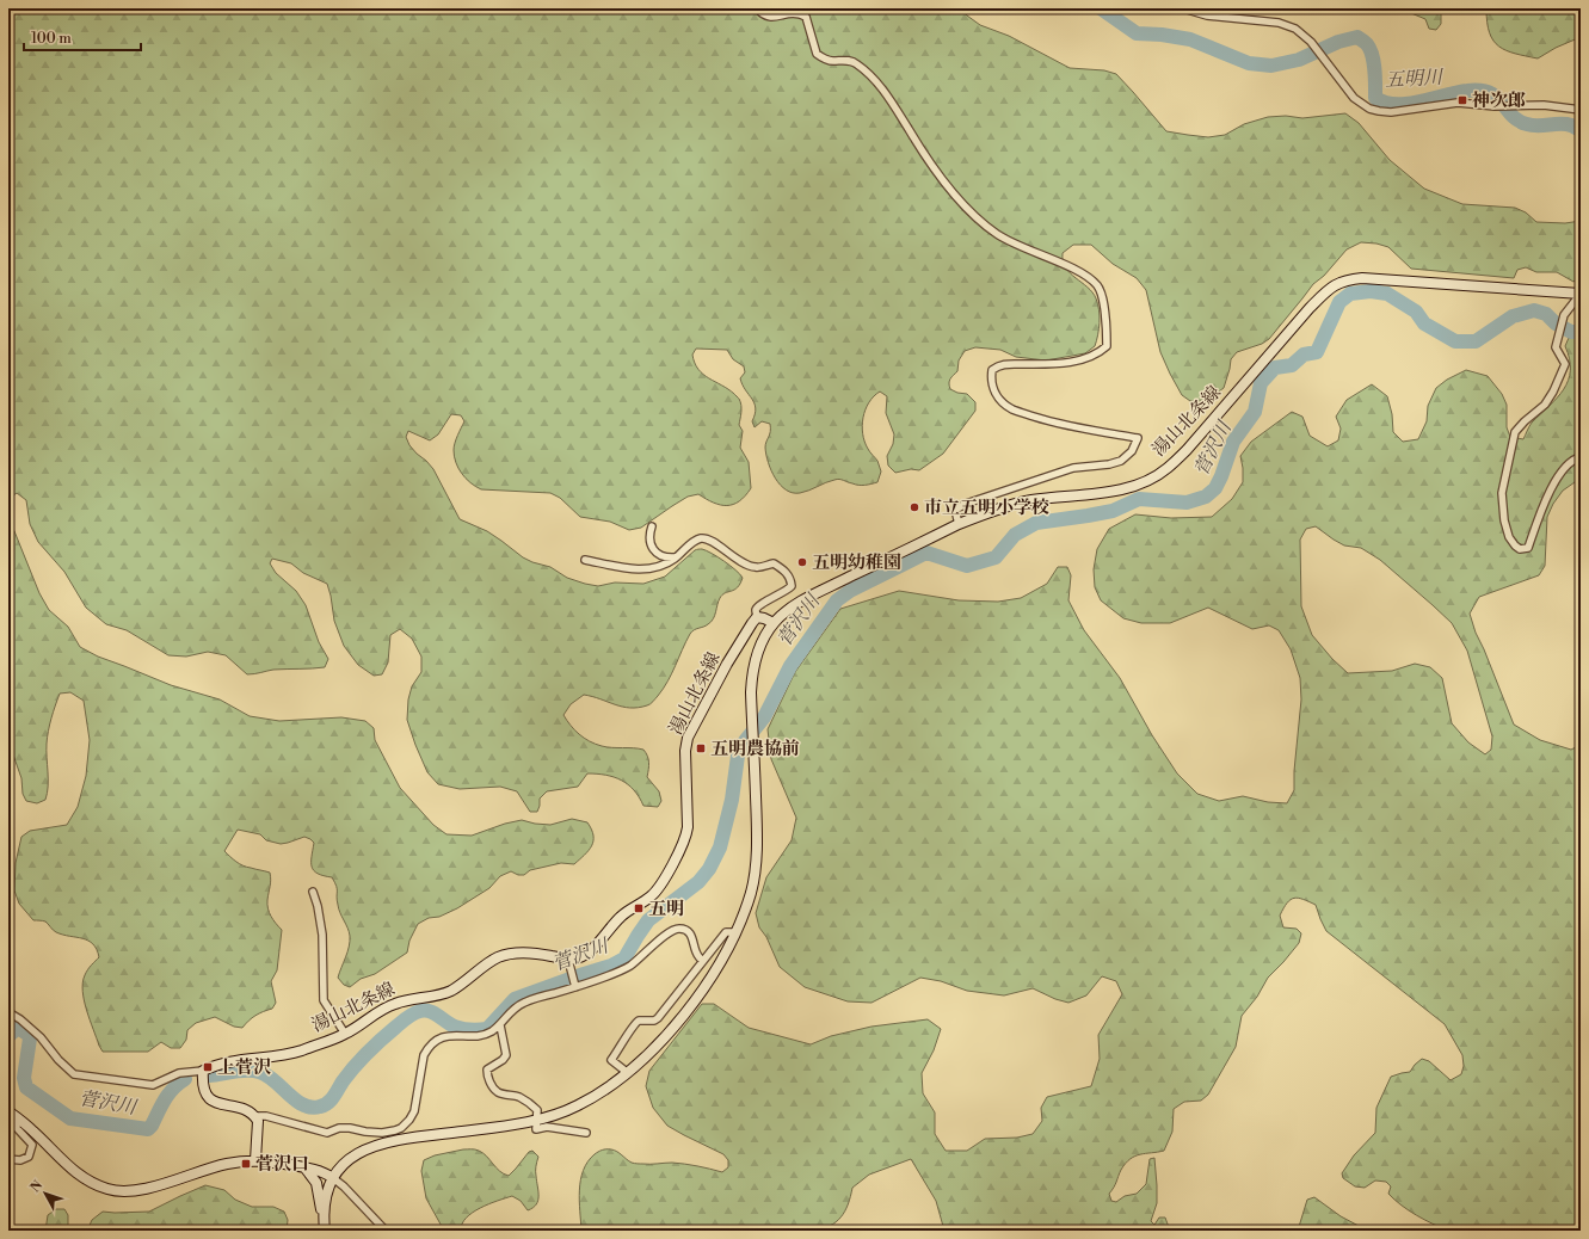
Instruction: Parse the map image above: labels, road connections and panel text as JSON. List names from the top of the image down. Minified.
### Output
{"streets":{"main road":["湯山北条線"]},"water":["五明川","菅沢川"],"places":{"transit":["神次郎","五明農協前","五明","上菅沢","菅沢口"],"other":["市立五明小学校","五明幼稚園"]},"scale_bar":"100 m","north":"top left"}
